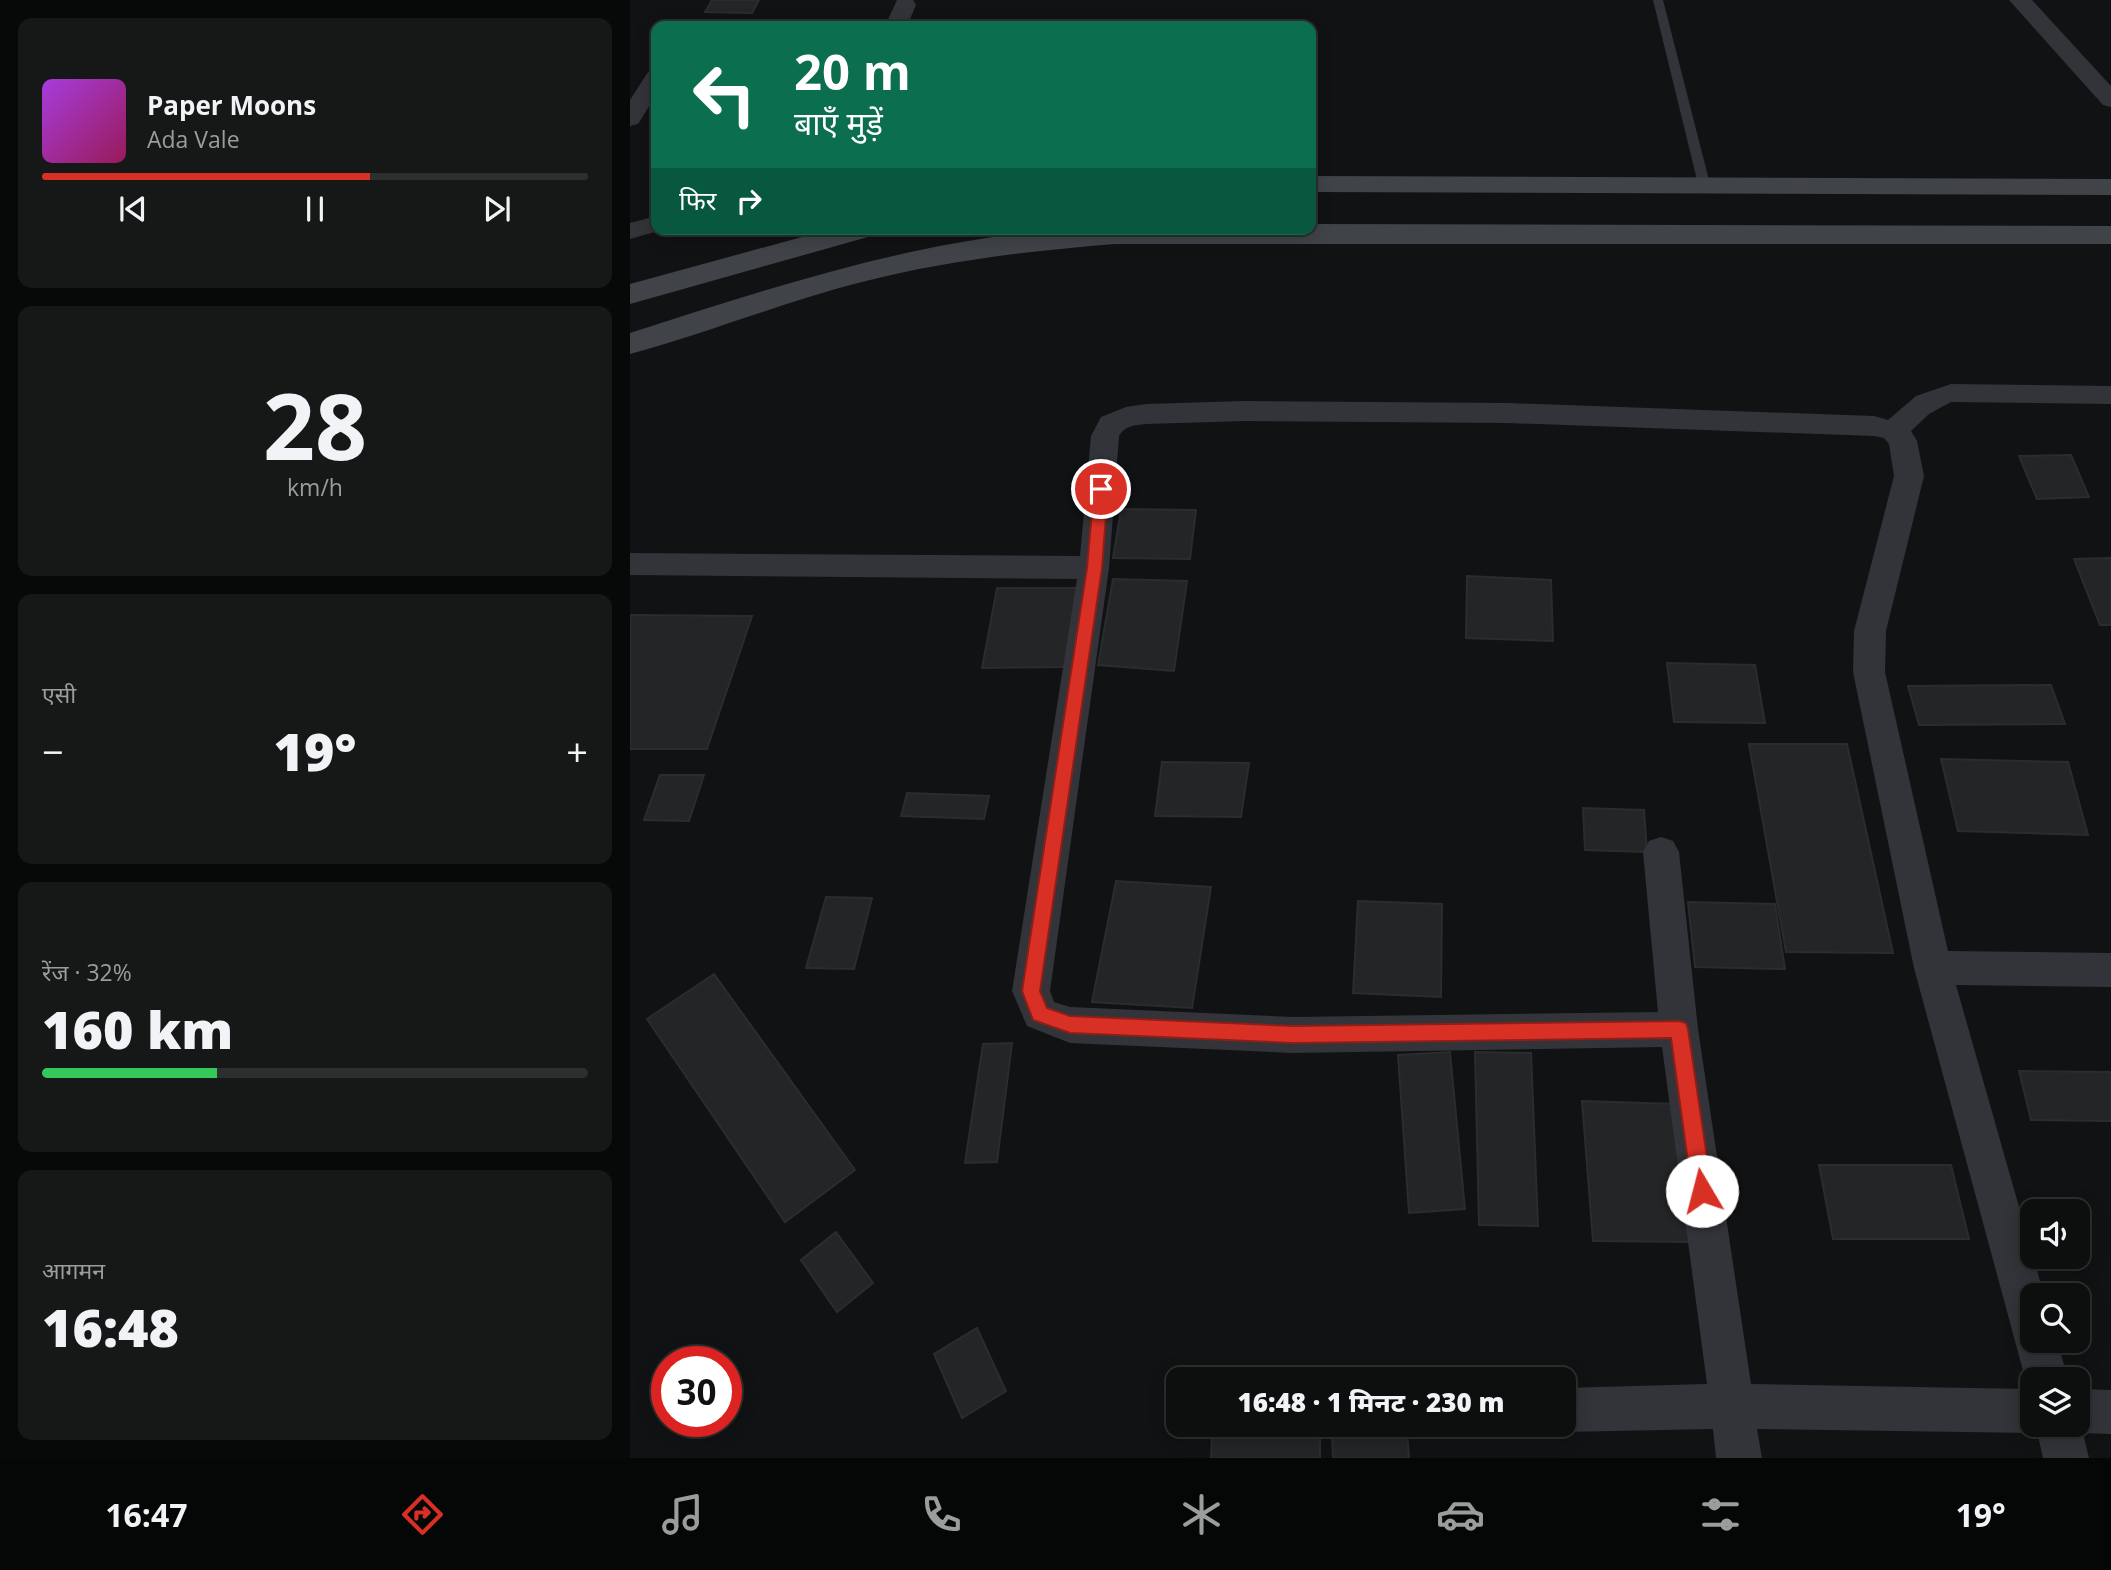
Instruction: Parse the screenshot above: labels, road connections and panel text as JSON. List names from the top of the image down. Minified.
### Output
{"page":{"turn":["20 m","बाएँ मुड़ें"],"song":["Paper Moons","Ada Vale"],"then":"फिर","tile":[["28","km/h"],"एसी",["रेंज · 32%","160 km"],["आगमन","16:48"]],"heat":["−","19°","+"],"limit":"30","trip":"16:48 · 1 मिनट · 230 m","tabs":["16:47","19°"]}}
